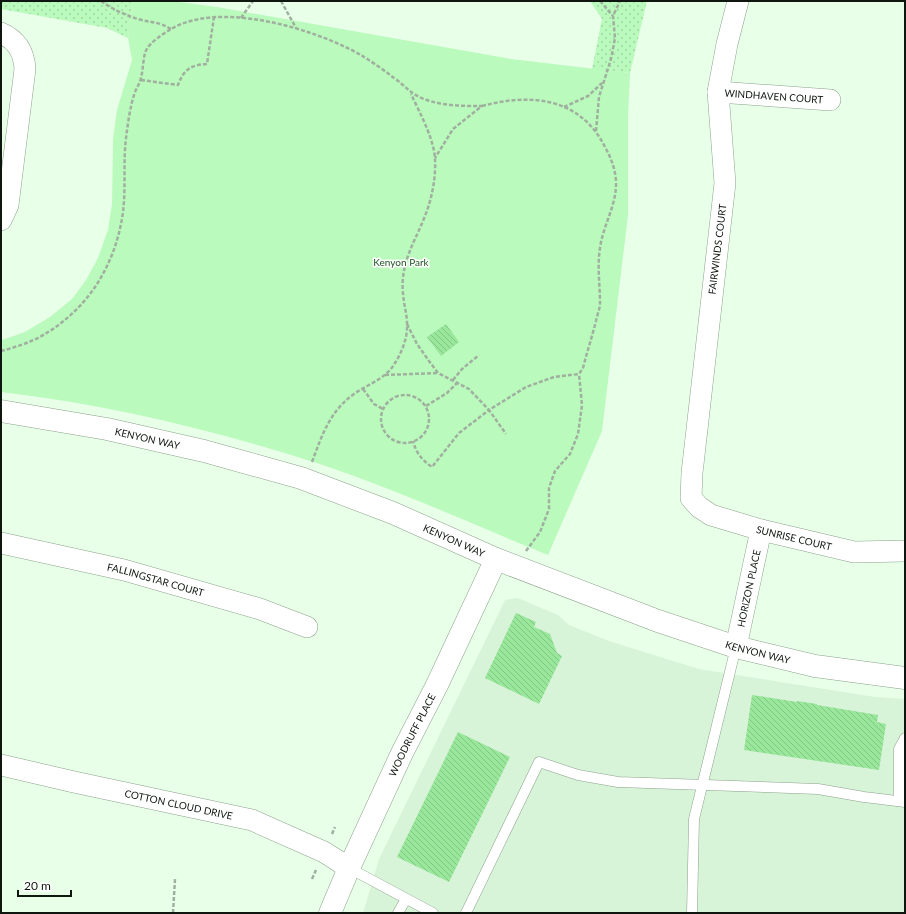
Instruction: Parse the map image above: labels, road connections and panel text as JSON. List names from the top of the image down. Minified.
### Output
{"streets":{"street":["WINDHAVEN COURT","FAIRWINDS COURT","KENYON WAY","SUNRISE COURT","FALLINGSTAR COURT","HORIZON PLACE","WOODRUFF PLACE","COTTON CLOUD DRIVE"]},"crossings":[["WINDHAVEN COURT","FAIRWINDS COURT"],["FAIRWINDS COURT","SUNRISE COURT"],["KENYON WAY","HORIZON PLACE"],["KENYON WAY","WOODRUFF PLACE"],["SUNRISE COURT","HORIZON PLACE"],["WOODRUFF PLACE","COTTON CLOUD DRIVE"]],"parks":["Kenyon Park"],"scale_bar":"20 m"}
